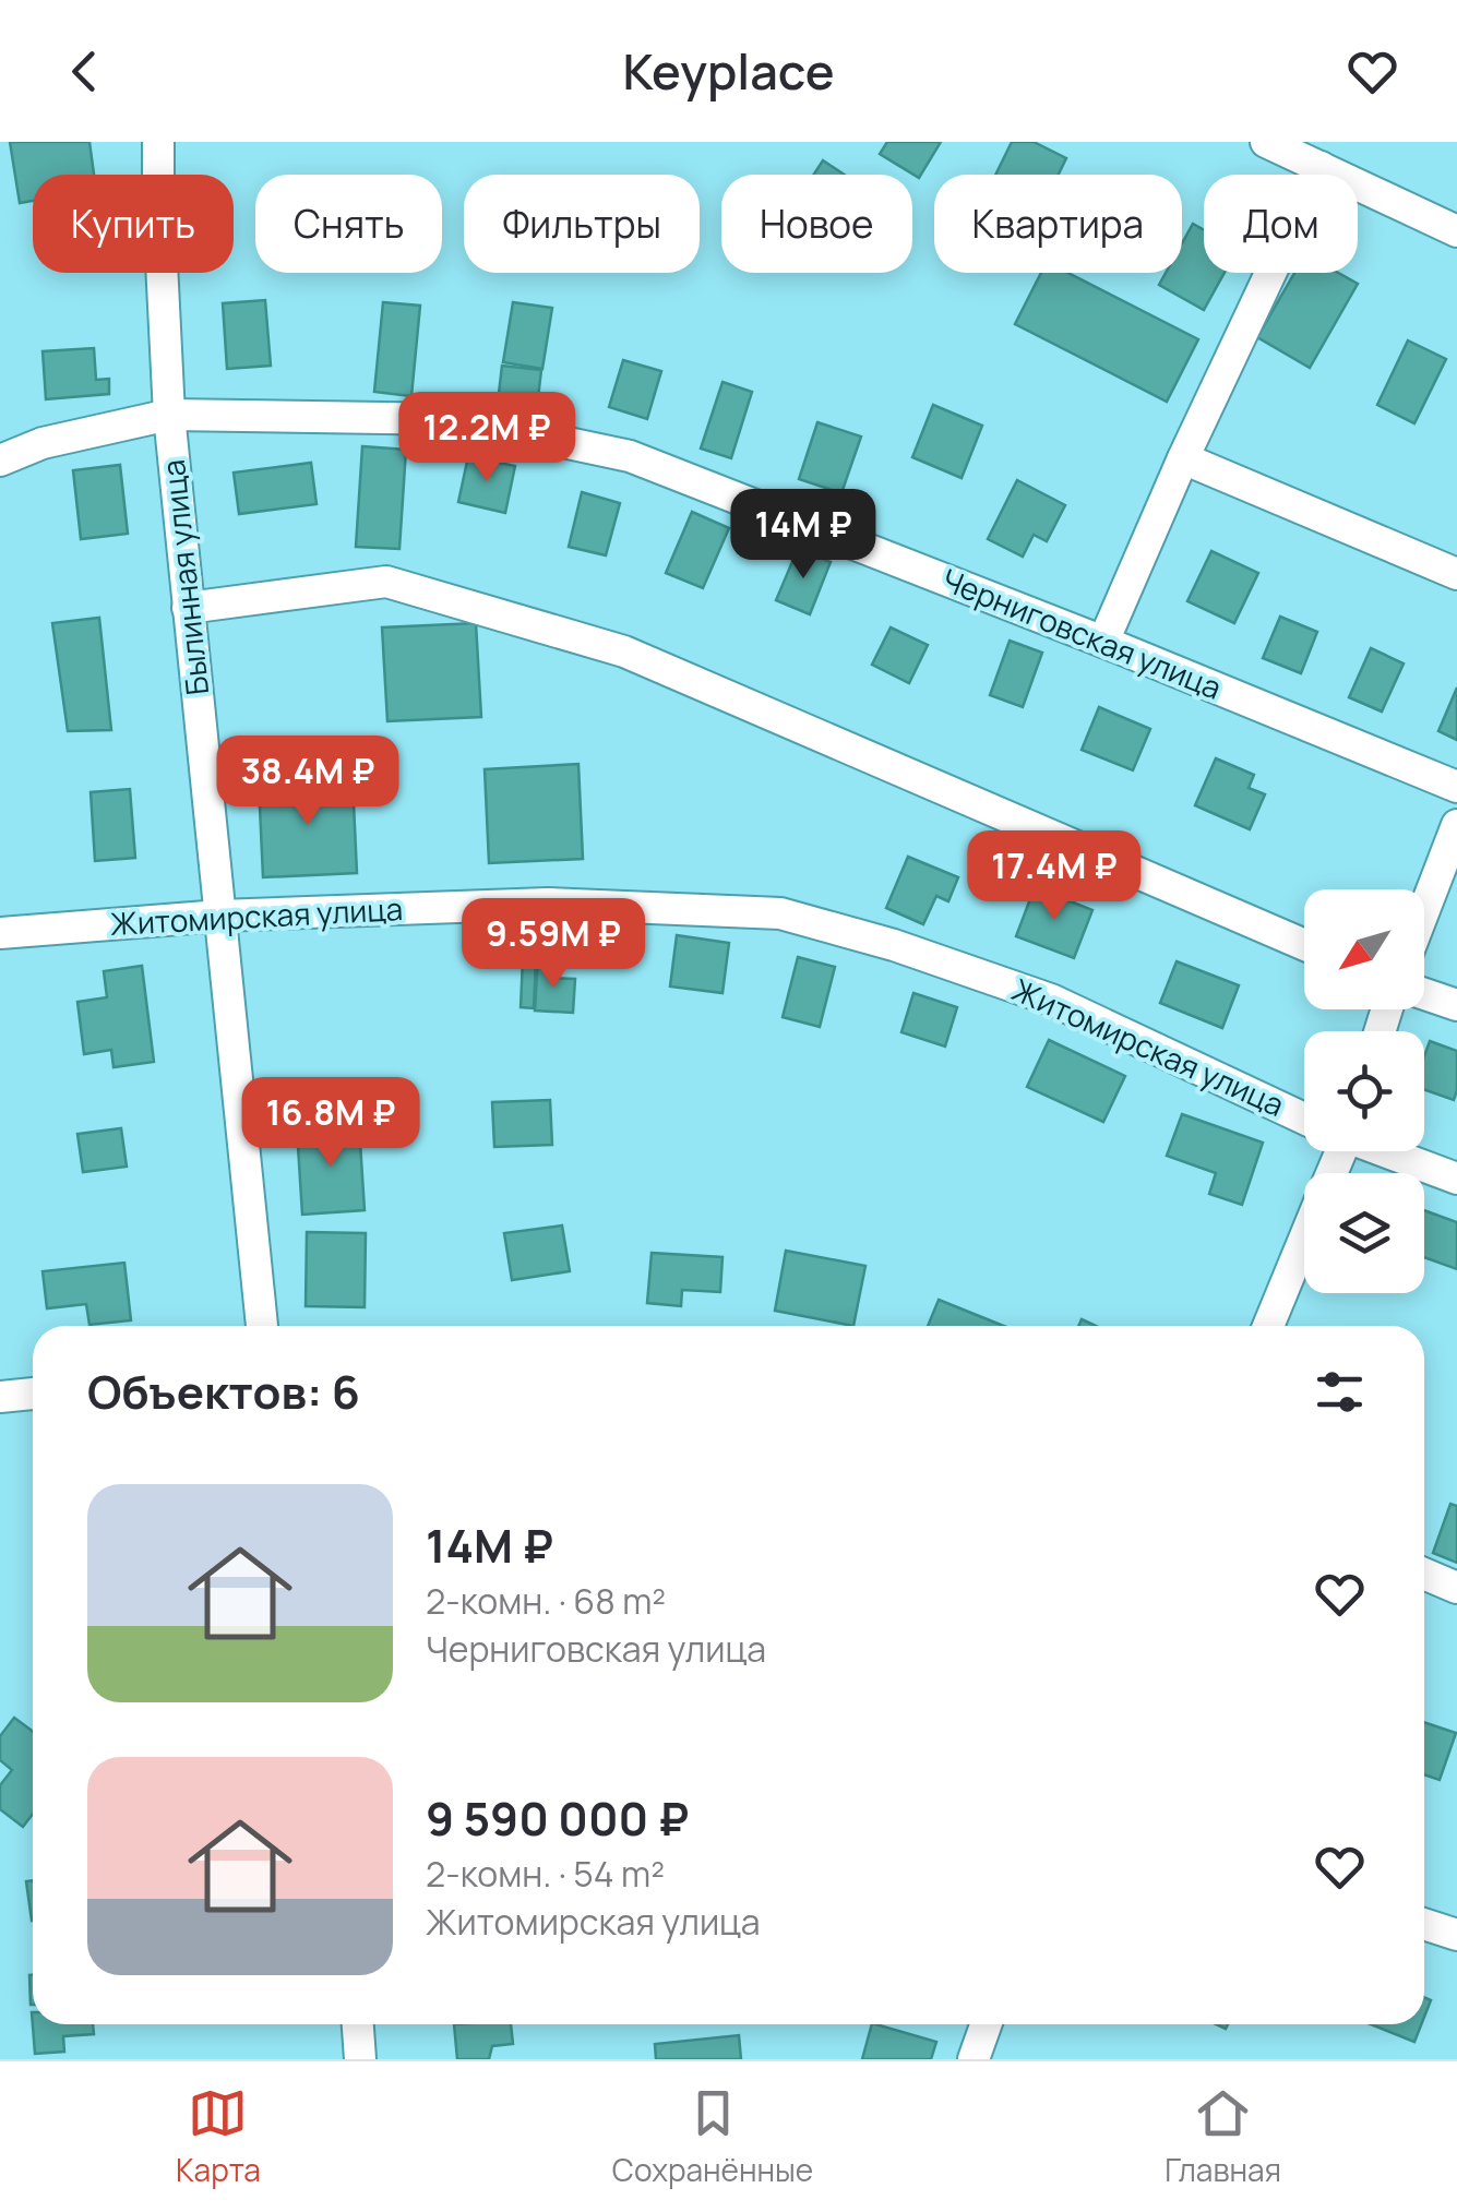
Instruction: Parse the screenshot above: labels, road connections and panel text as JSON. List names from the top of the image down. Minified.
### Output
{"streets":{"street":["Былинная улица","Черниговская улица","Житомирская улица"]},"crossings":[["Былинная улица","Черниговская улица"],["Былинная улица","Житомирская улица"]],"north":"bottom left","page":{"header":"Keyplace","chip":["Купить","Снять","Фильтры","Новое","Квартира","Дом"],"price":["12.2M ₽","14M ₽","38.4M ₽","17.4M ₽","9.59M ₽","16.8M ₽"],"heading":"Объектов: 6","list":[{"name":"14M ₽","note":"2-комн. · 68 m² · Черниговская улица"},{"name":"9 590 000 ₽","note":"2-комн. · 54 m² · Житомирская улица"}],"tabs":["Карта","Сохранённые","Главная"]}}
